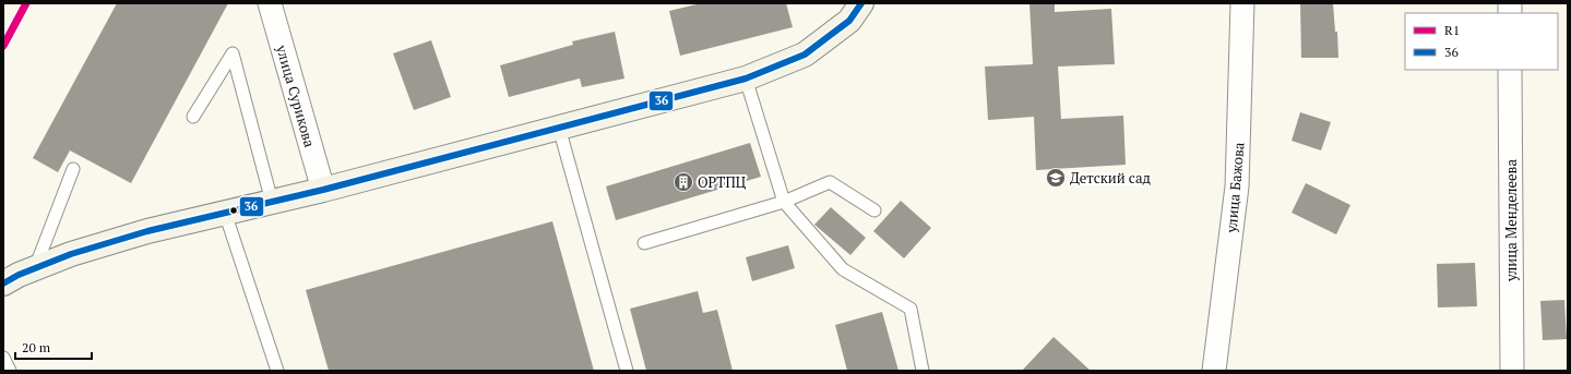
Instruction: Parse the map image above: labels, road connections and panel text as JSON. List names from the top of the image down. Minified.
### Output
{"streets":{"street":["улица Сурикова","улица Бажова","улица Менделеева"]},"places":{"school or university":["Детский сад"],"building":["ОРТПЦ"]},"lines":["transit line R1","transit line 36"],"legend":["R1","36"],"scale_bar":"20 m"}
